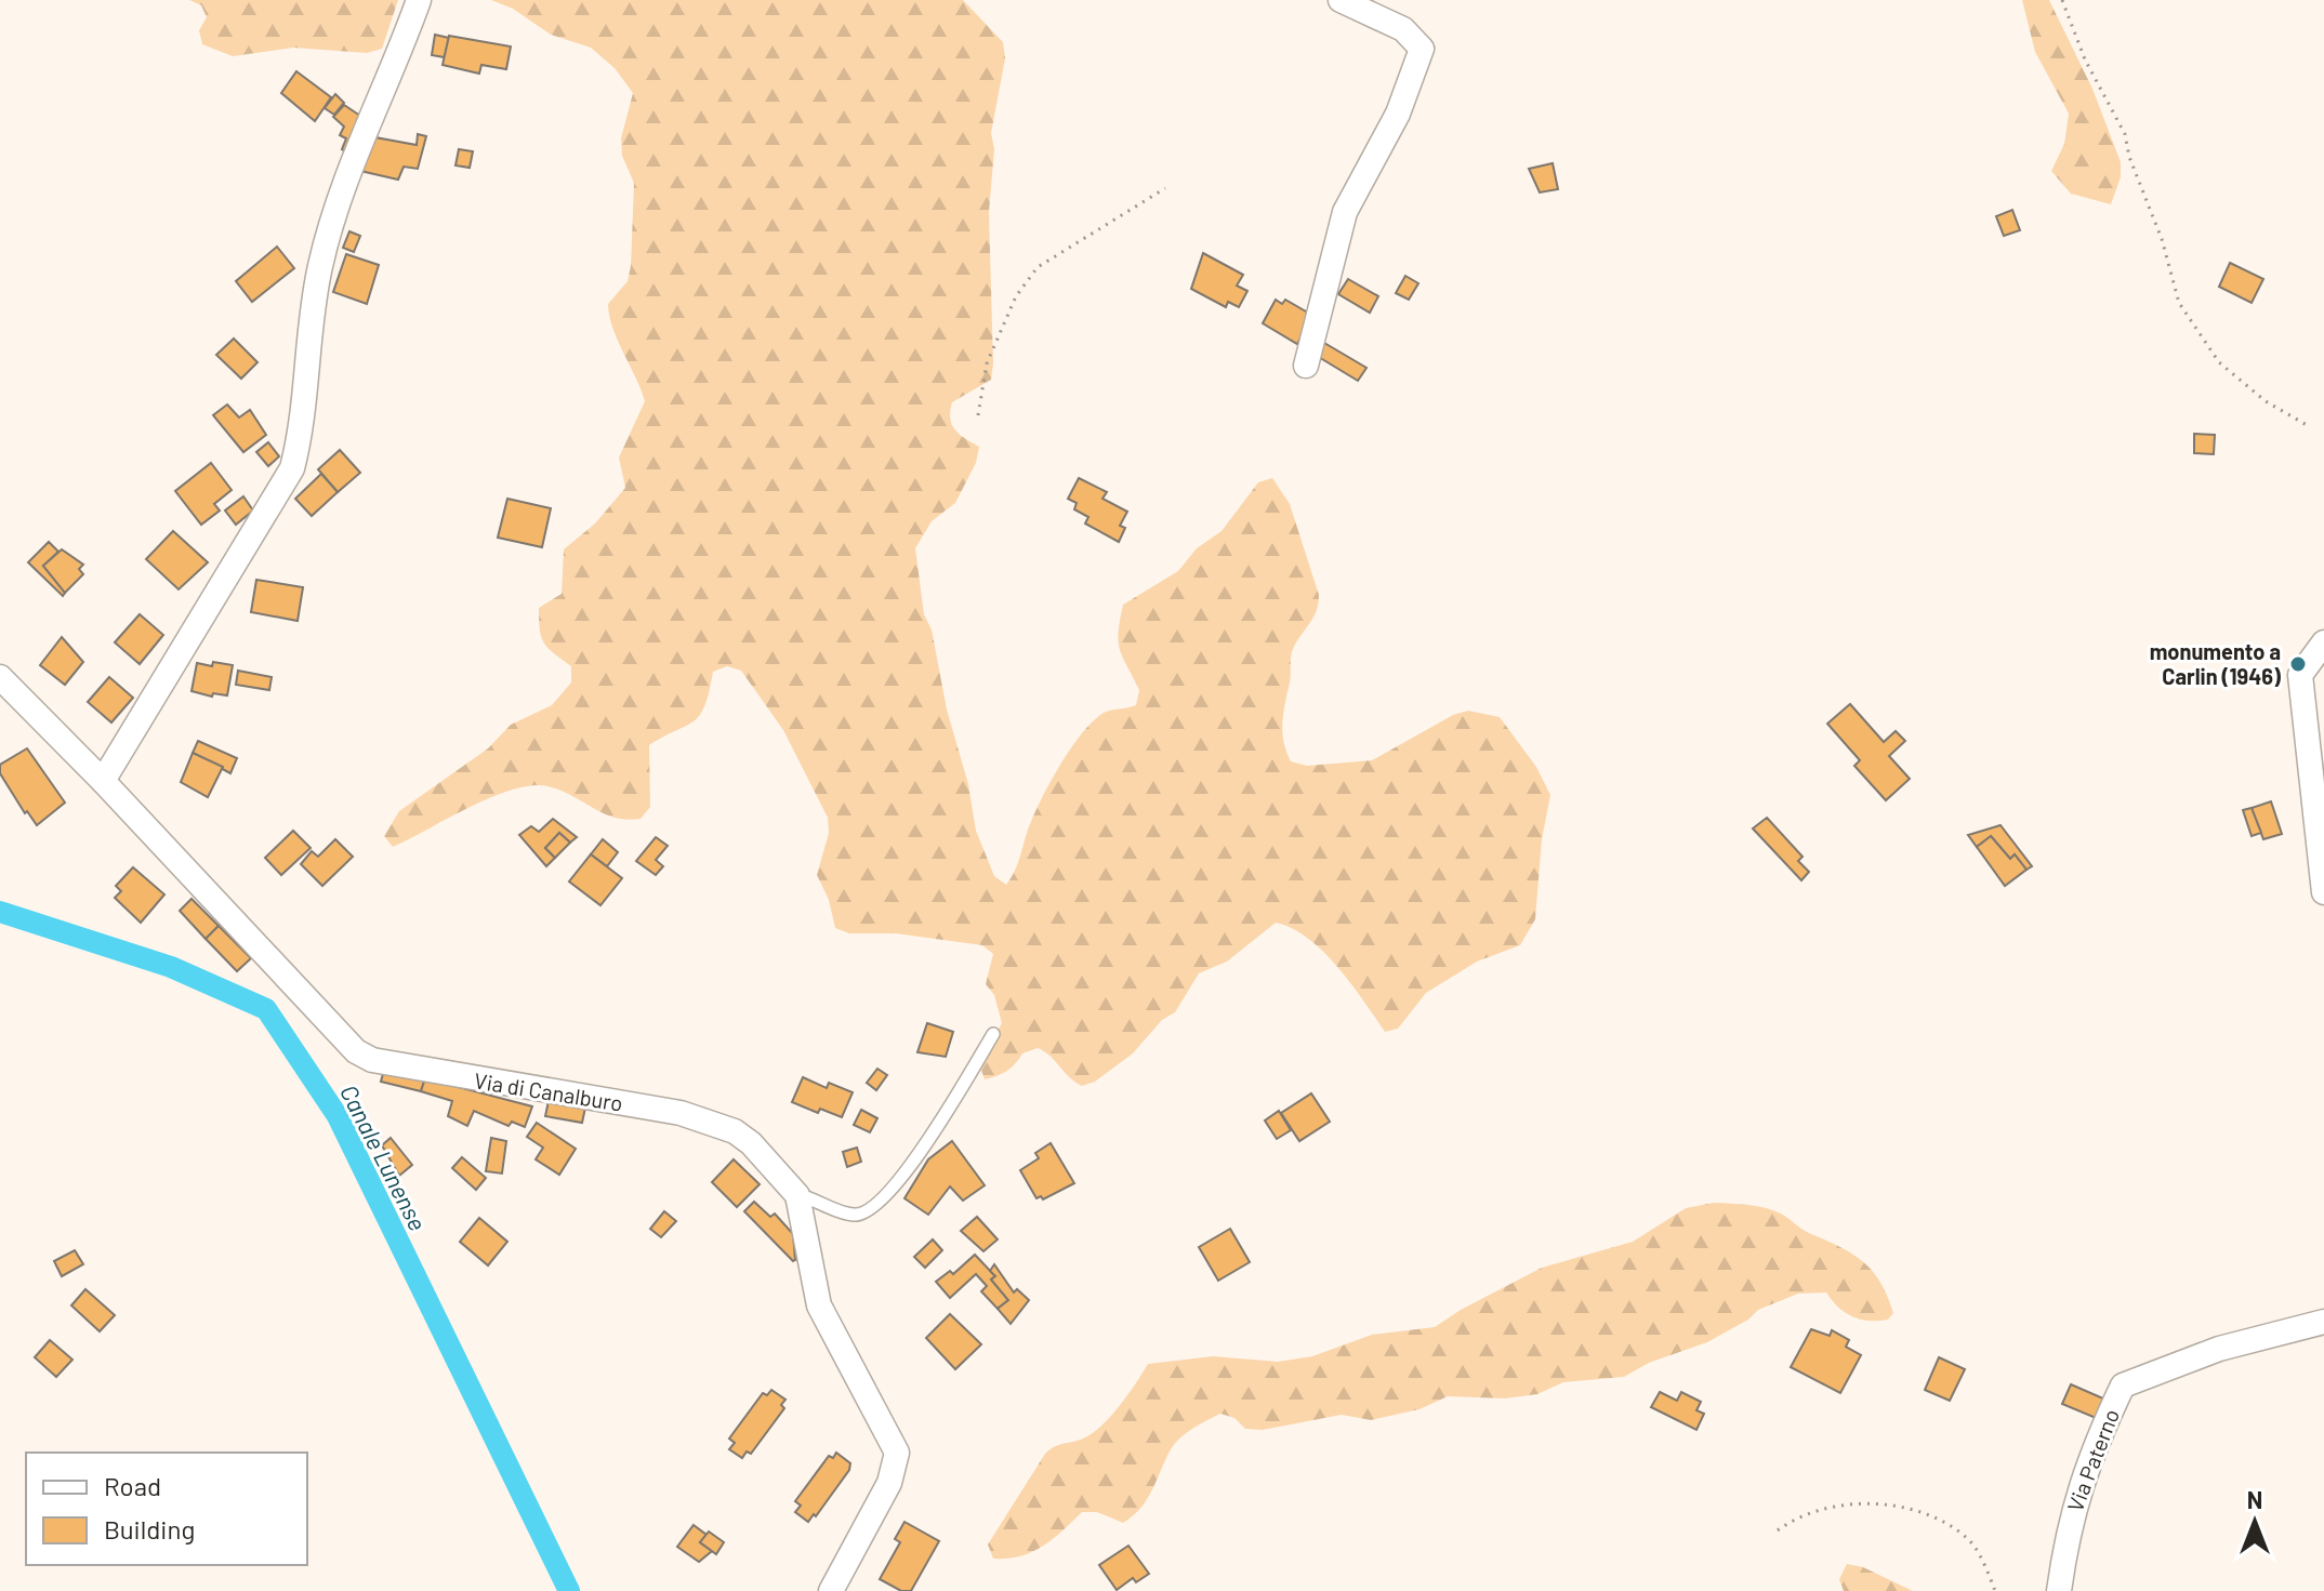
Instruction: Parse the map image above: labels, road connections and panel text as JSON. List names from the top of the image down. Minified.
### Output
{"streets":{"street":["Via di Canalburo","Via Paterno"]},"water":["Canale Lunense"],"places":["monumento a Carlin (1946)"],"legend":["Road","Building"],"north":"top"}
